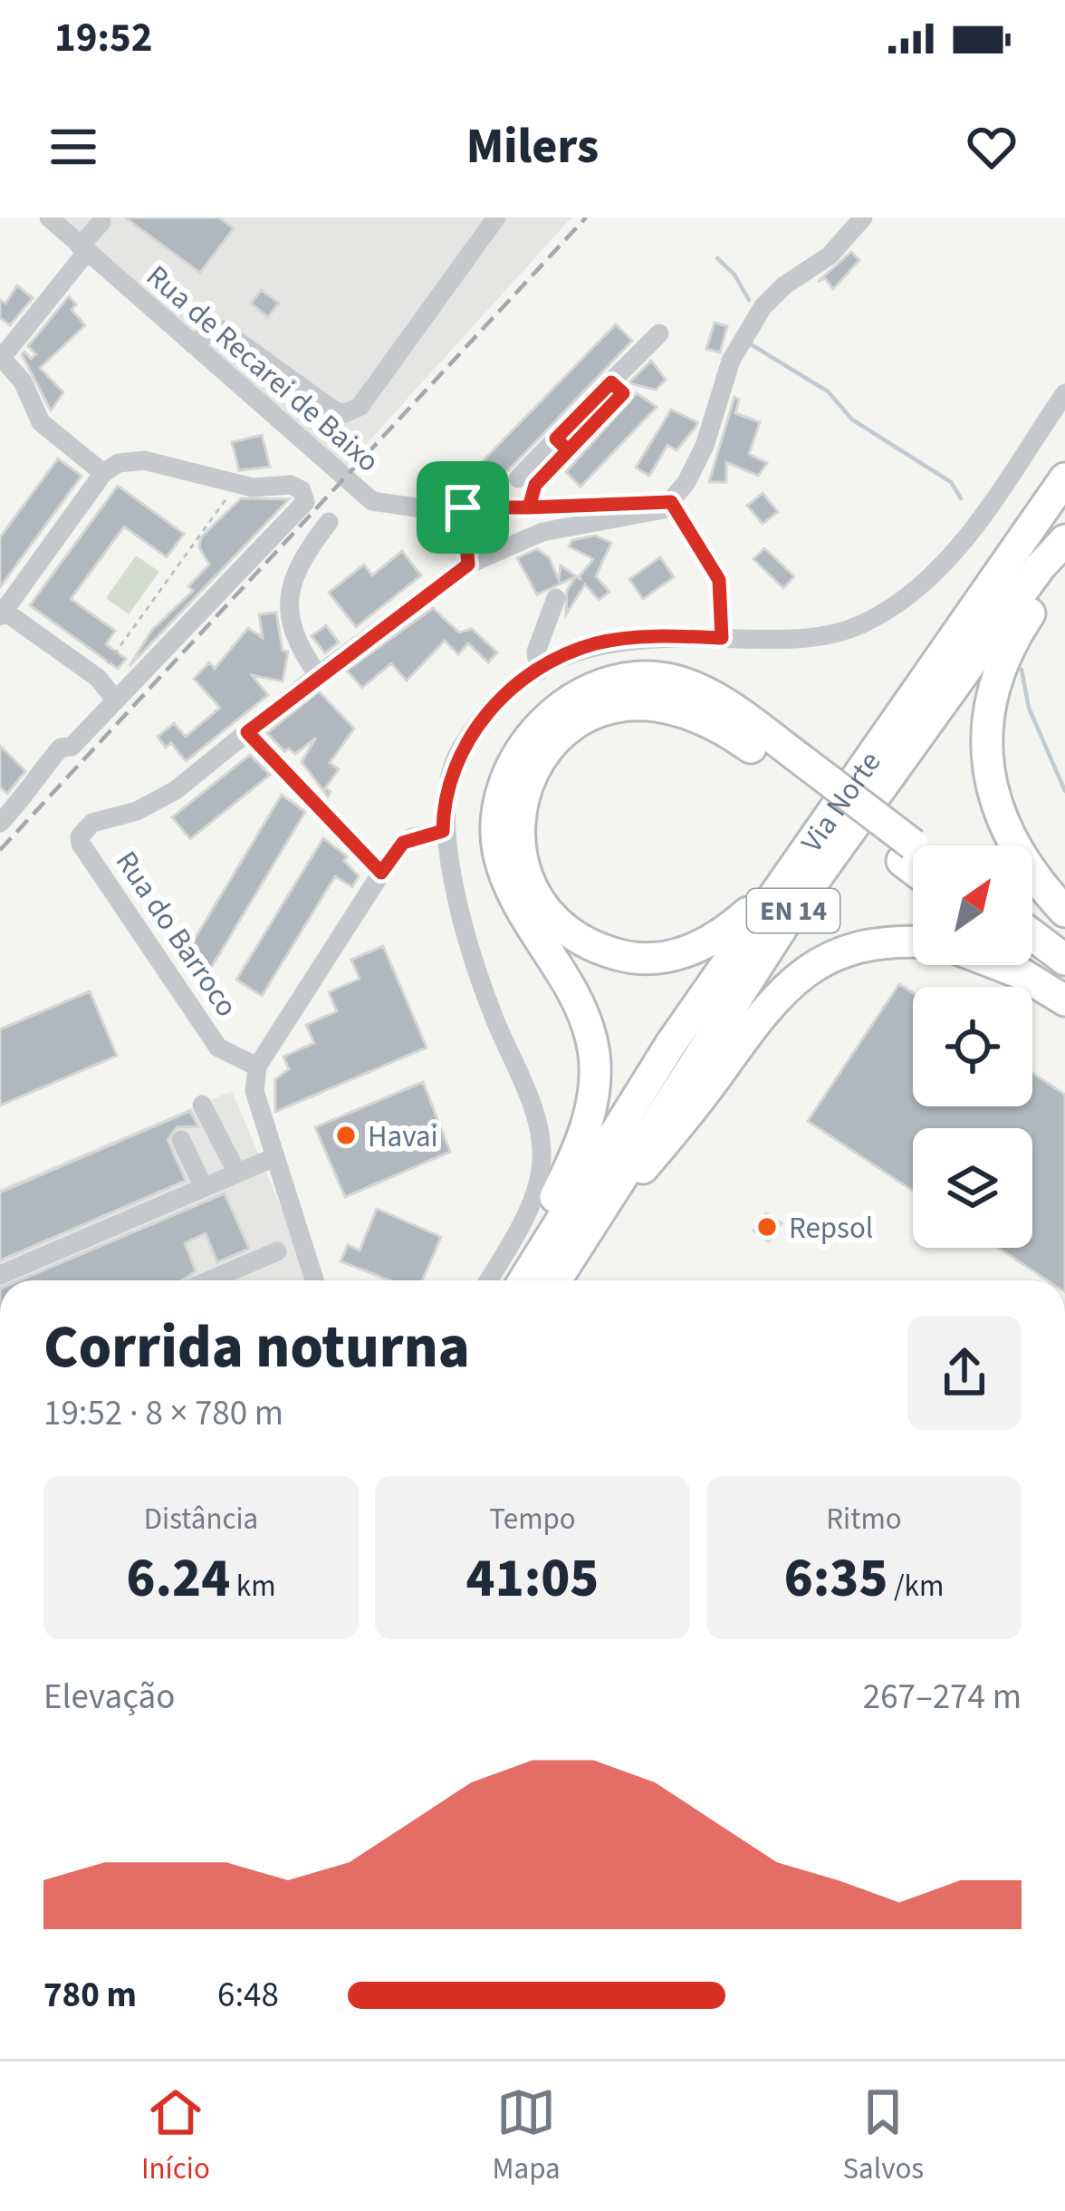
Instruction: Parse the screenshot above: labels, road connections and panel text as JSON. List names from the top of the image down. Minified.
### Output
{"streets":{"highway":["Via Norte","EN 14"],"street":["Rua de Recarei de Baixo","Rua do Barroco"]},"places":["Havai","Repsol"],"north":"top right","page":{"status":"19:52","header":"Milers","heading":["Corrida noturna","19:52 · 8 × 780 m"],"stats":[["Distância","6.24 km"],["Tempo","41:05"],["Ritmo","6:35 /km"]],"chart":["Elevação","267–274 m"],"list":[{"name":"780 m","note":"6:48"}],"tabs":["Início","Mapa","Salvos"]}}
